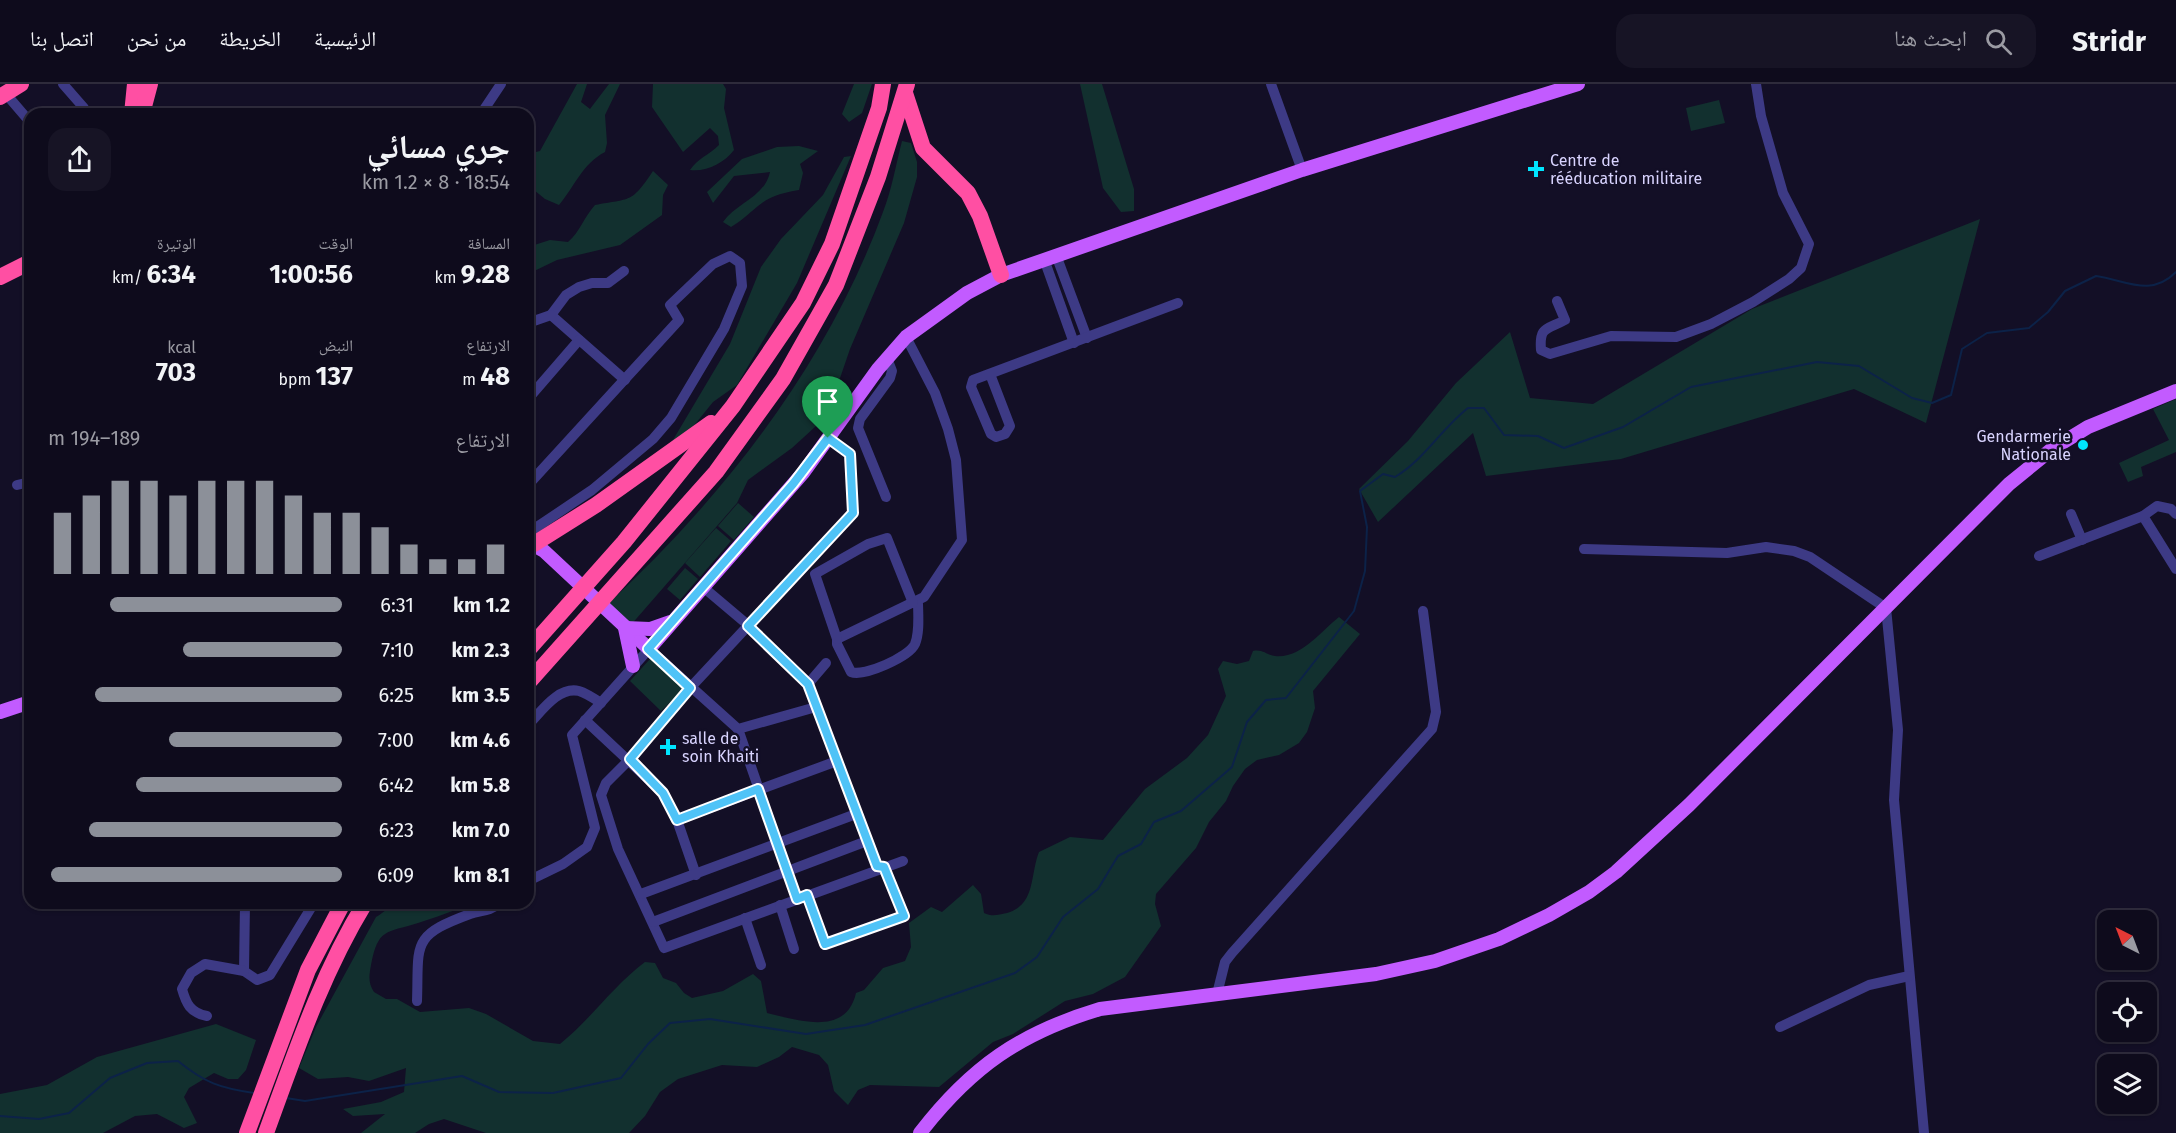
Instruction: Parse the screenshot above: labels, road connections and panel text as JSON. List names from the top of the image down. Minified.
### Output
{"places":{"health":["Centre de rééducation militaire","salle de soin Khaiti"],"other":["Gendarmerie Nationale"]},"north":"top left","page":{"header":"Stridr","search":"ابحث هنا","nav":["الرئيسية","الخريطة","من نحن","اتصل بنا"],"heading":["جري مسائي","18:54 · 8 × 1.2 km"],"stats":[["المسافة","9.28 km"],["الوقت","1:00:56"],["الوتيرة","6:34 /km"],["الارتفاع","48 m"],["النبض","137 bpm"],["kcal","703"]],"chart":["الارتفاع","189–194 m"],"list":[{"name":"1.2 km","note":"6:31"},{"name":"2.3 km","note":"7:10"},{"name":"3.5 km","note":"6:25"},{"name":"4.6 km","note":"7:00"},{"name":"5.8 km","note":"6:42"},{"name":"7.0 km","note":"6:23"},{"name":"8.1 km","note":"6:09"}]}}
